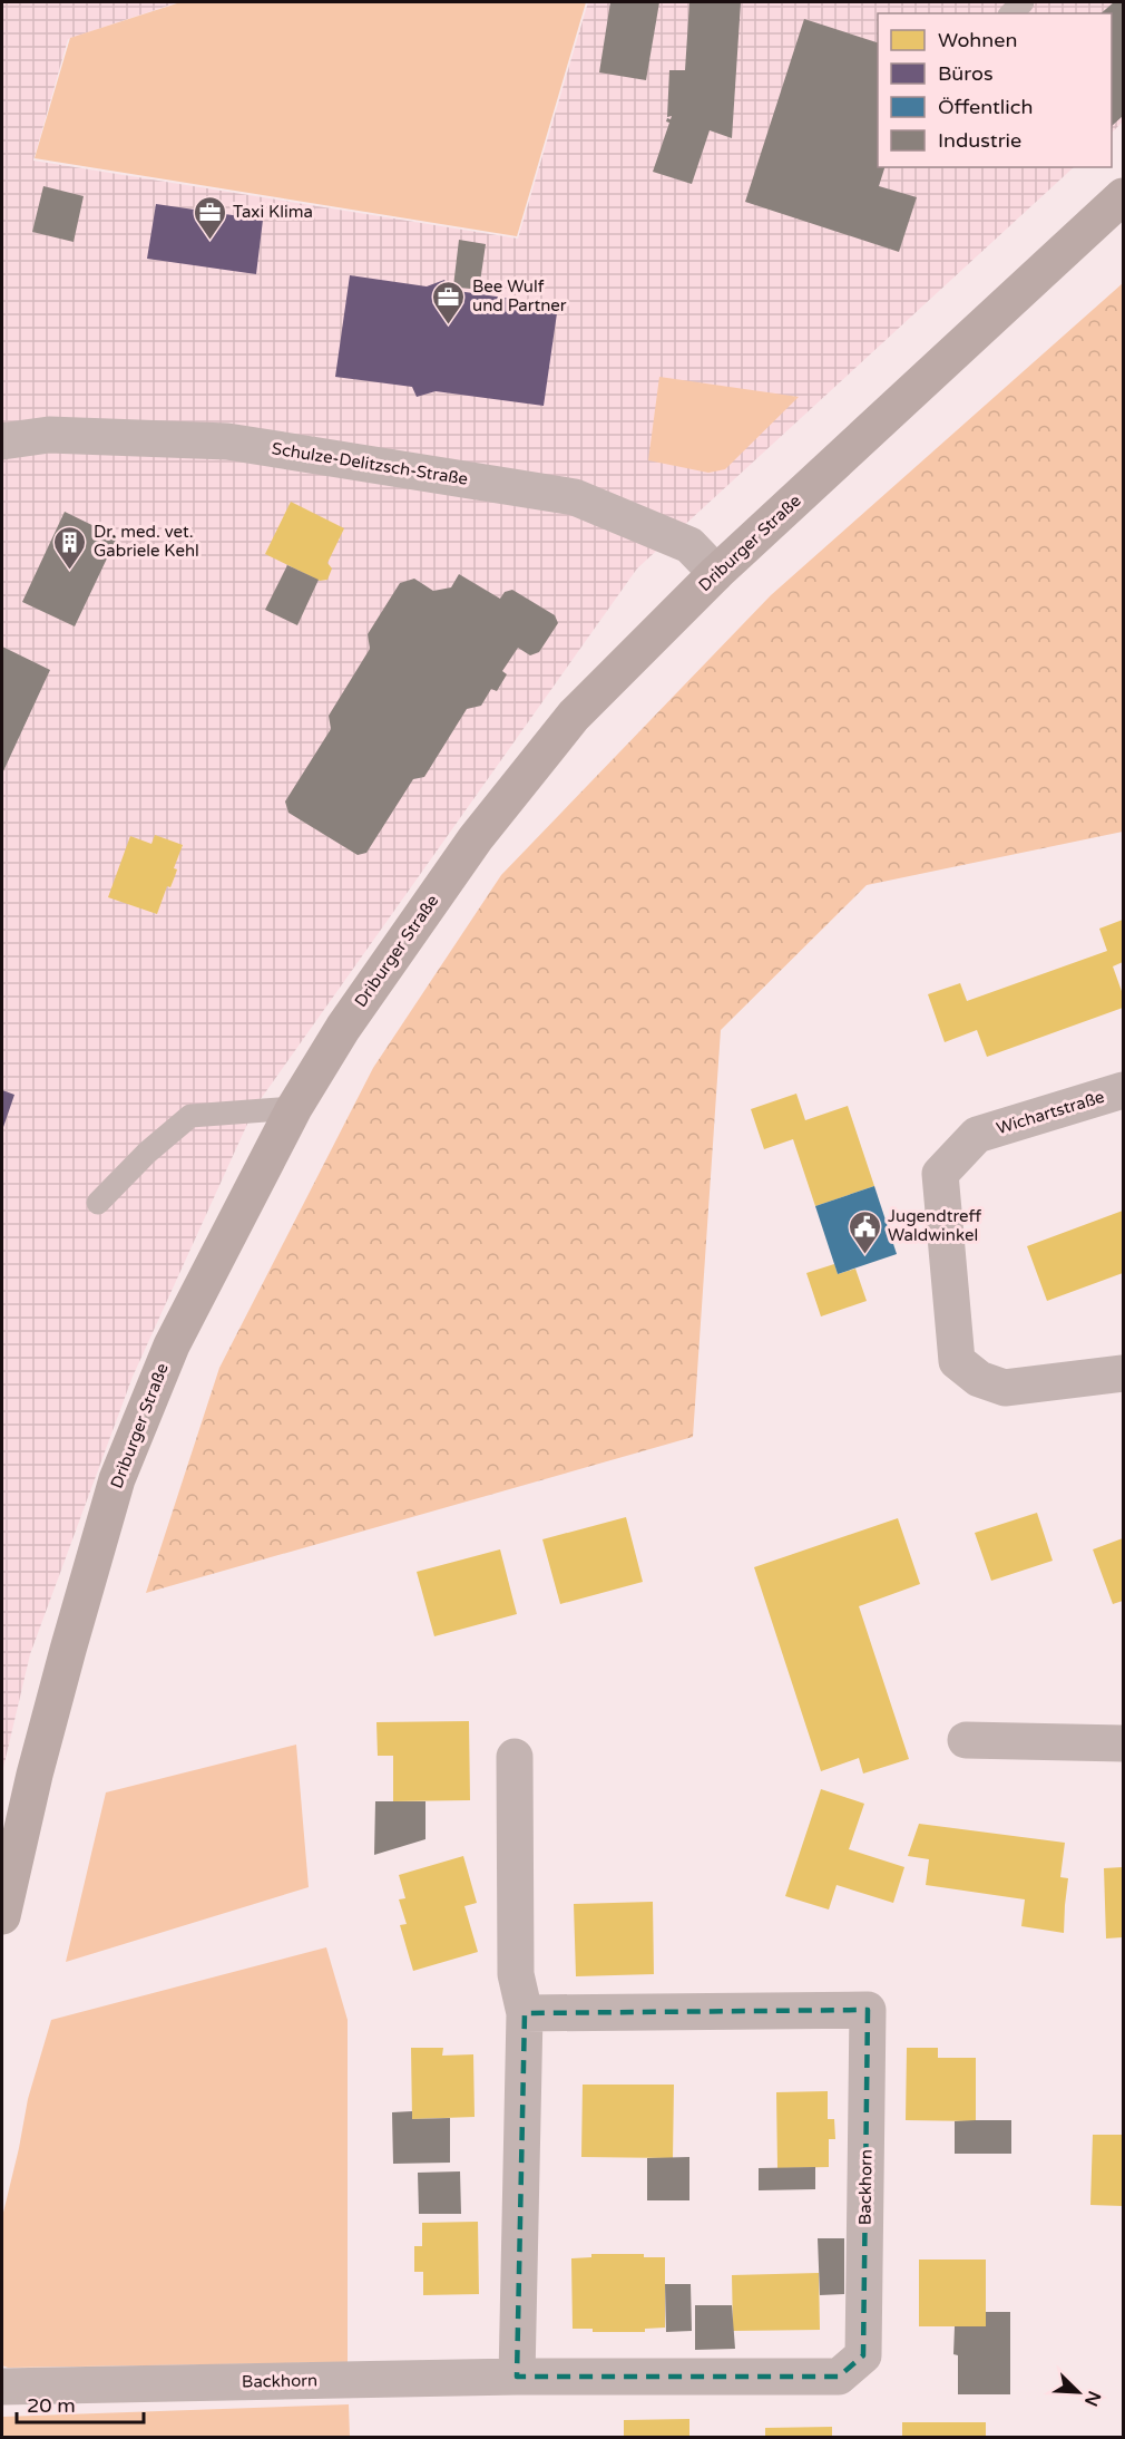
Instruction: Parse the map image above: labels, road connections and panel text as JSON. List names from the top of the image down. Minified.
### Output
{"streets":{"main road":["Driburger Straße"],"street":["Schulze-Delitzsch-Straße","Wichartstraße","Backhorn"]},"crossings":[["Schulze-Delitzsch-Straße","Driburger Straße"]],"places":{"office":["Taxi Klima","Bee Wulf und Partner"],"building":["Dr. med. vet. Gabriele Kehl"],"public building":["Jugendtreff Waldwinkel"]},"legend":["Wohnen","Büros","Öffentlich","Industrie"],"scale_bar":"20 m","north":"bottom right"}
